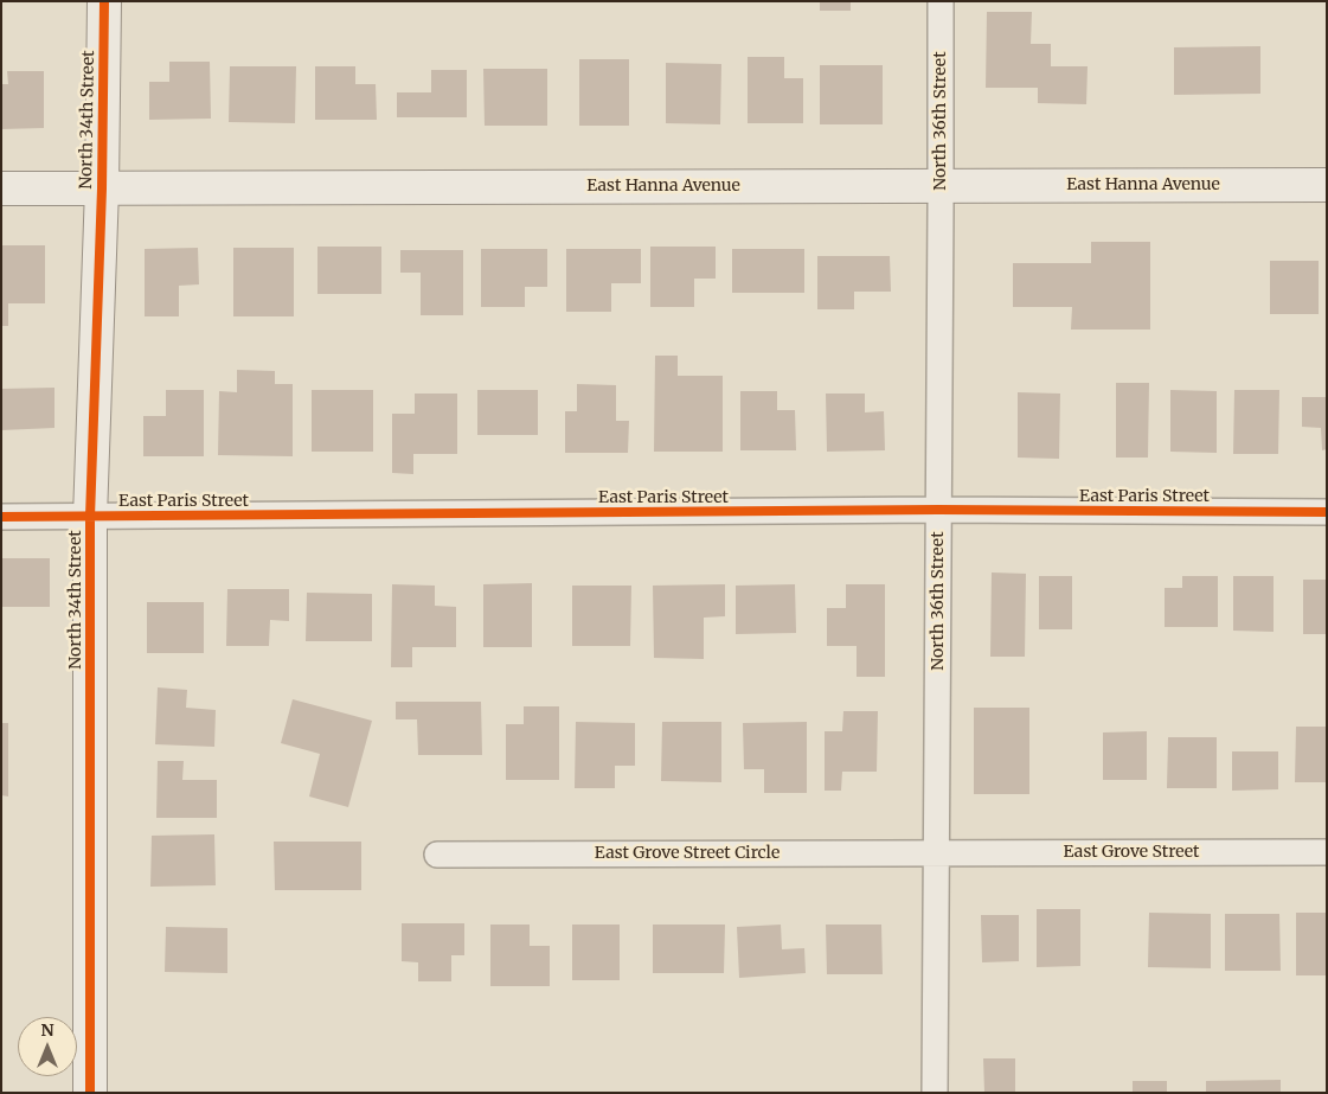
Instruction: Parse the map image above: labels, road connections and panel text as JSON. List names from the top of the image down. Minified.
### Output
{"streets":{"street":["North 34th Street","North 36th Street","East Hanna Avenue","East Paris Street","East Grove Street","East Grove Street Circle"]},"crossings":[["North 34th Street","East Hanna Avenue"],["North 34th Street","East Paris Street"],["North 36th Street","East Hanna Avenue"],["North 36th Street","East Paris Street"],["North 36th Street","East Grove Street"],["North 36th Street","East Grove Street Circle"],["East Grove Street","East Grove Street Circle"]],"north":"top"}
